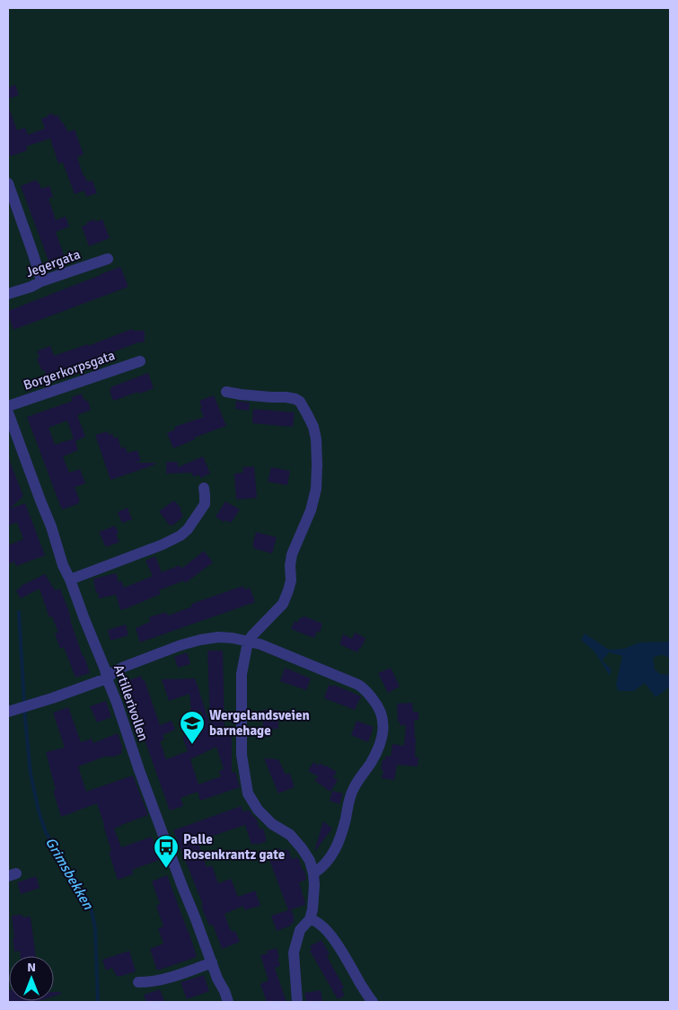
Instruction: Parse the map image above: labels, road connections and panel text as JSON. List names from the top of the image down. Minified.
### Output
{"streets":{"street":["Jegergata","Borgerkorpsgata","Artillerivollen"]},"water":["Grimsbekken"],"places":{"school or university":["Wergelandsveien barnehage"],"bus stop":["Palle Rosenkrantz gate"]},"north":"top"}
